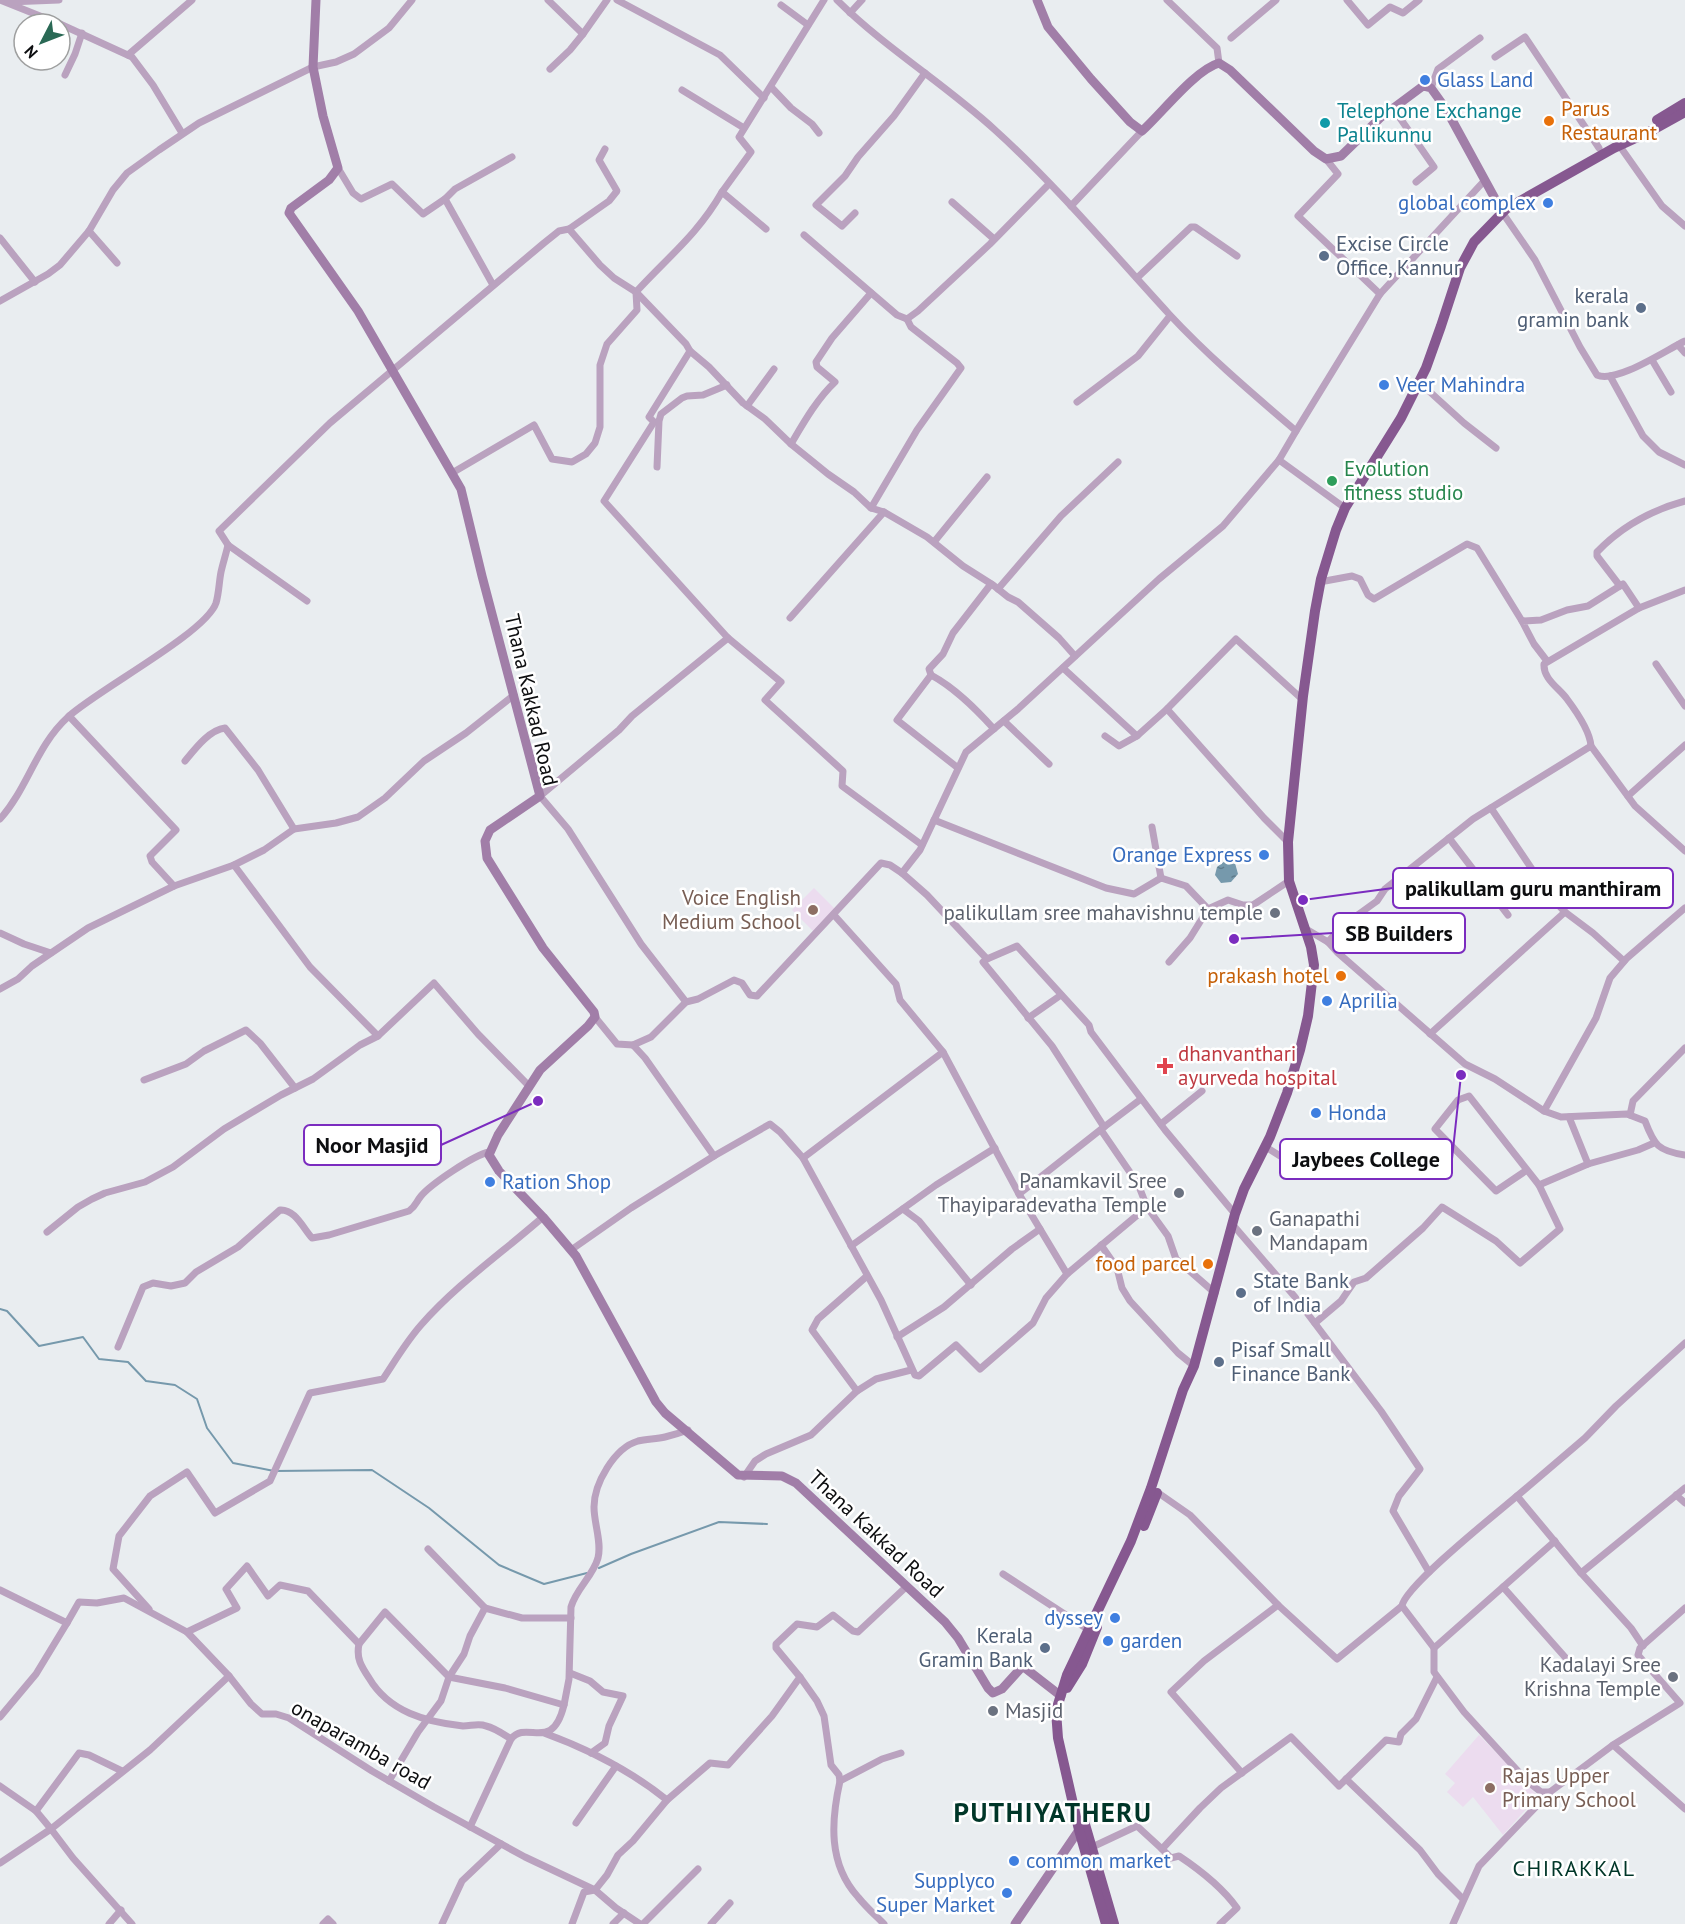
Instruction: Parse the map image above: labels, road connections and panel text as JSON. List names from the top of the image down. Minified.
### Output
{"streets":{"main road":["Thana Kakkad Road"],"street":["onaparamba road"]},"districts":["PUTHIYATHERU","CHIRAKKAL"],"places":{"other":["Glass Land","Parus Restaurant","Telephone Exchange Pallikunnu","global complex","Excise Circle Office, Kannur","kerala gramin bank","Veer Mahindra","Evolution fitness studio","Orange Express","palikullam guru manthiram","Voice English Medium School","palikullam sree mahavishnu temple","SB Builders","prakash hotel","Aprilia","Jaybees College","Noor Masjid","Honda","Ration Shop","Panamkavil Sree Thayiparadevatha Temple","Ganapathi Mandapam","food parcel","State Bank of India","Pisaf Small Finance Bank","dyssey","garden","Kerala Gramin Bank","Kadalayi Sree Krishna Temple","Masjid","Rajas Upper Primary School","common market","Supplyco Super Market"],"health":["dhanvanthari ayurveda hospital"]},"north":"bottom left"}
